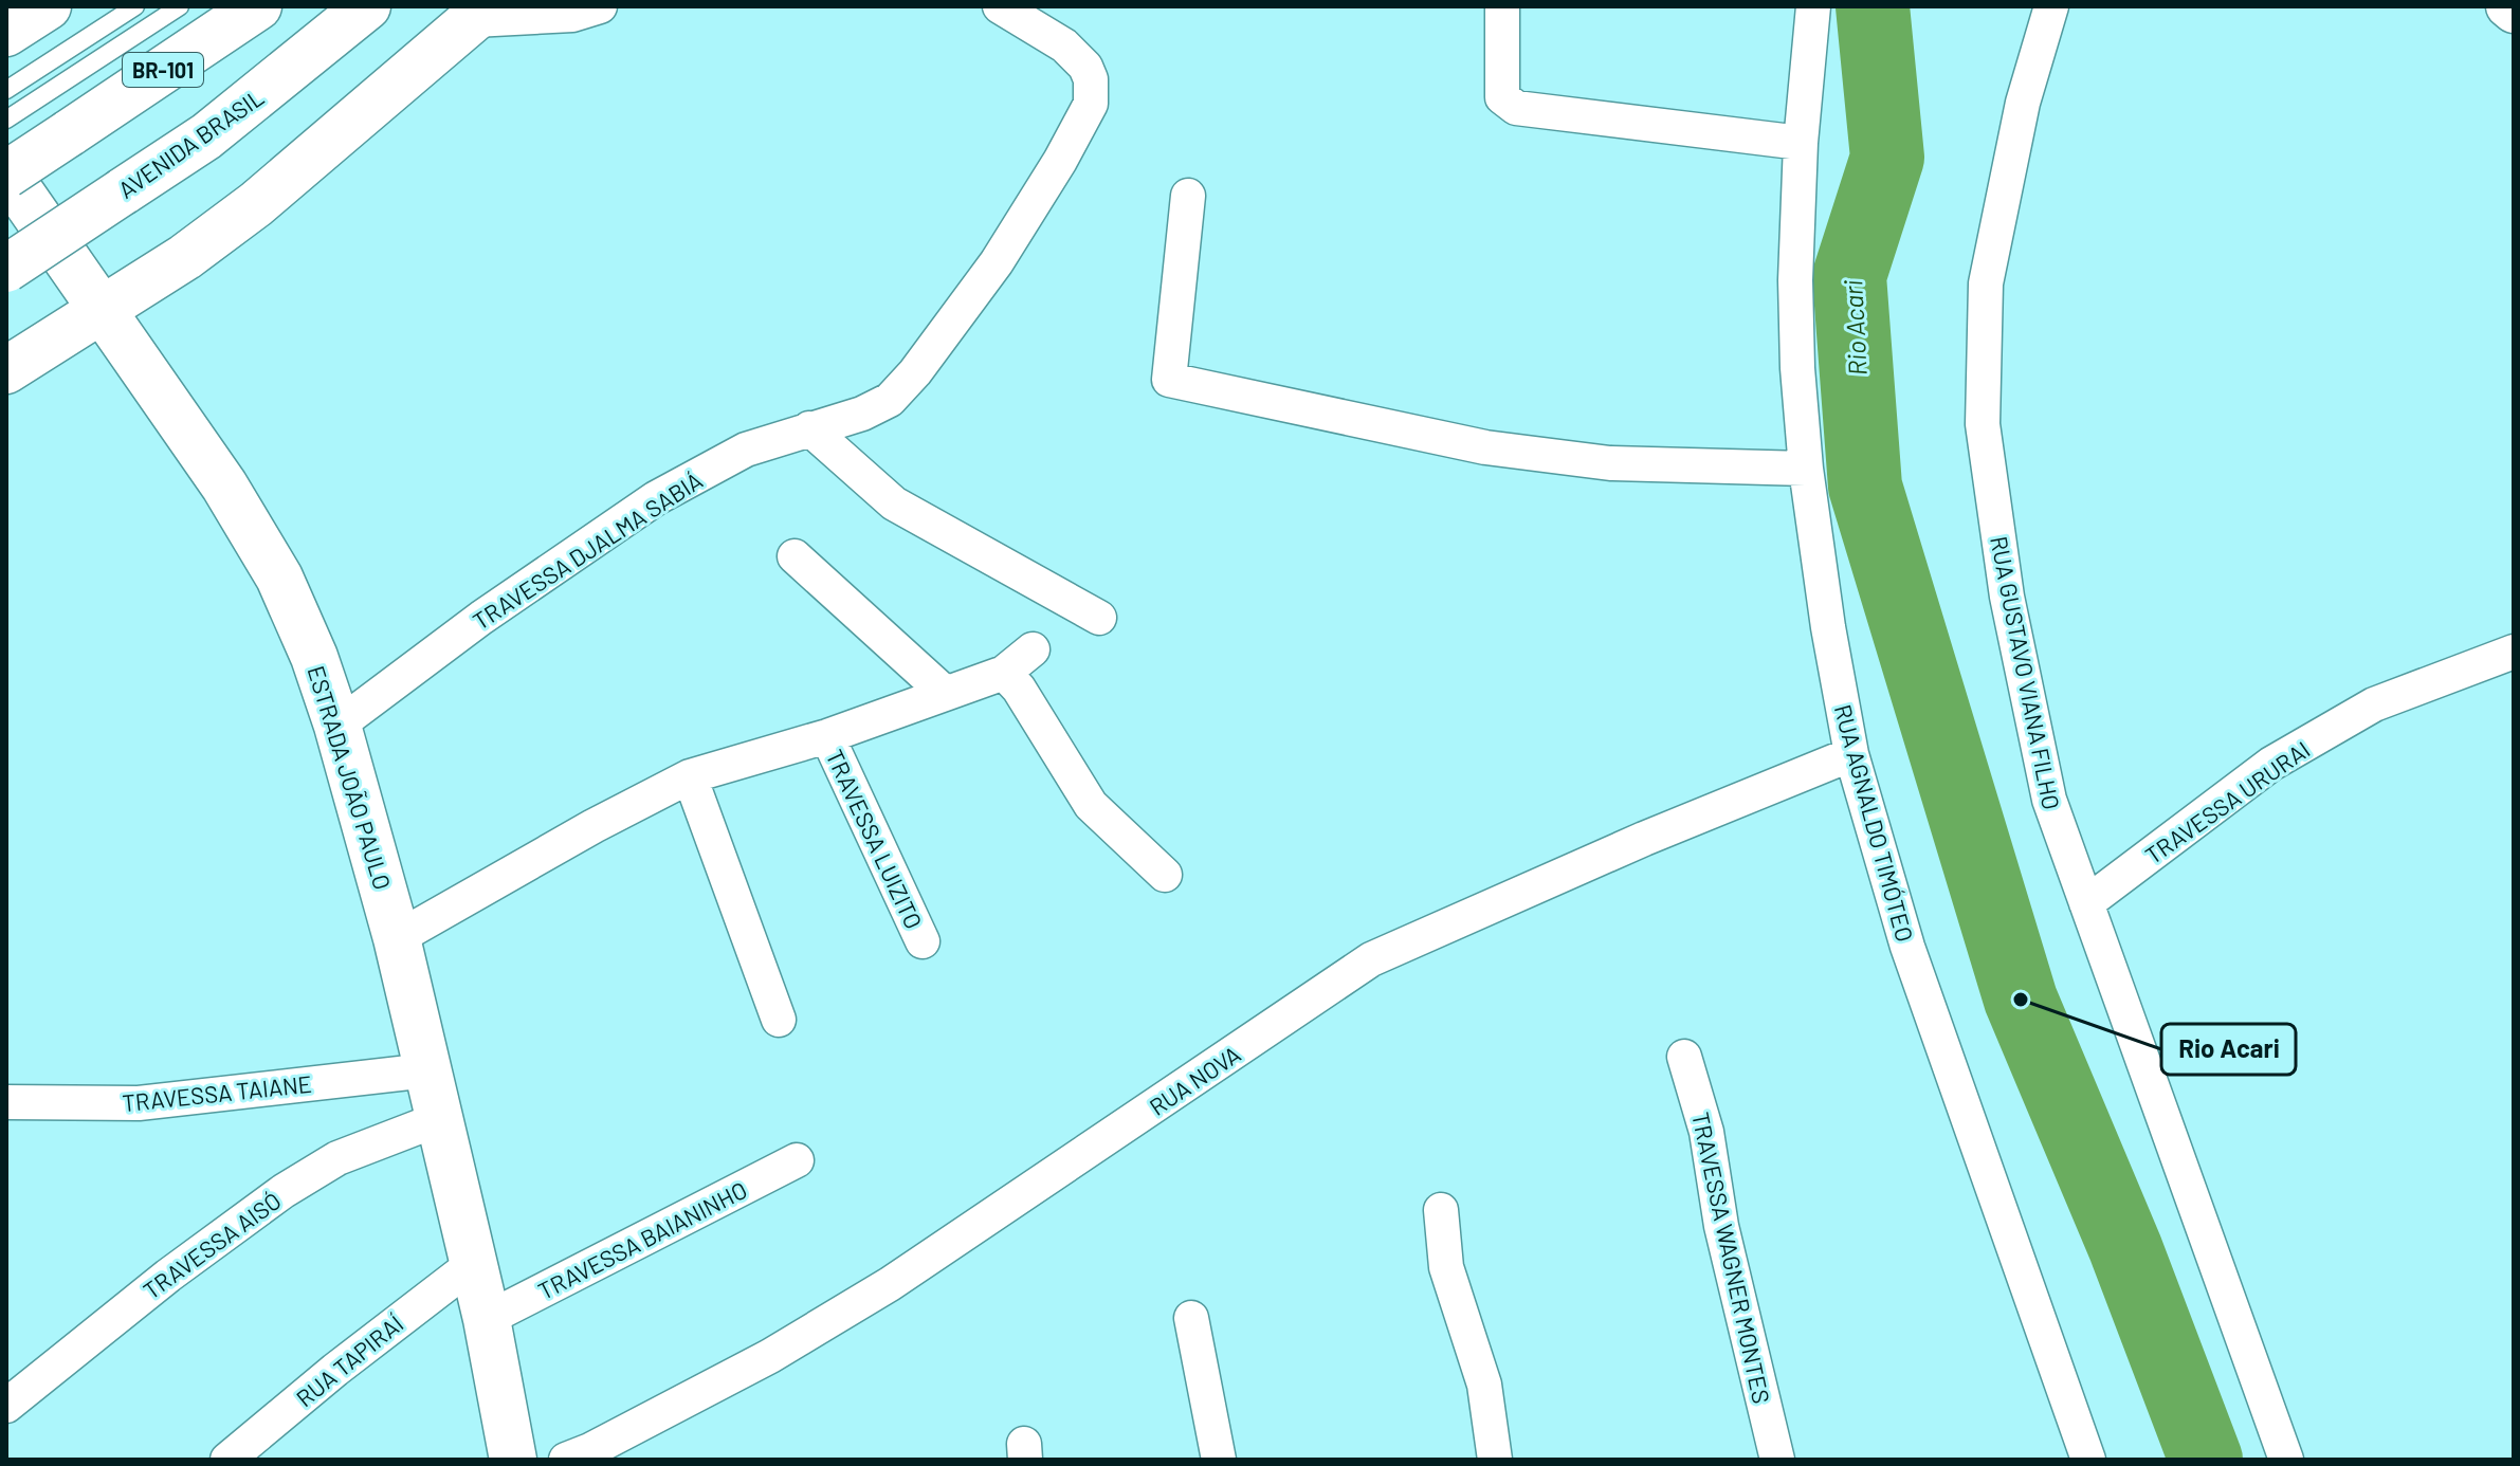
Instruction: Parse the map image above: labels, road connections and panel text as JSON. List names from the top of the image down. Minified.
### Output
{"streets":{"main road":["BR-101","AVENIDA BRASIL","ESTRADA JOÃO PAULO"],"street":["TRAVESSA DJALMA SABIÁ","RUA GUSTAVO VIANA FILHO","TRAVESSA URURAI","RUA AGNALDO TIMÓTEO","TRAVESSA LUIZITO","RUA NOVA","TRAVESSA TAIANE","TRAVESSA BAIANINHO","TRAVESSA AISÓ","TRAVESSA WAGNER MONTES","RUA TAPIRAÍ"]},"crossings":[["BR-101","ESTRADA JOÃO PAULO"],["TRAVESSA DJALMA SABIÁ","ESTRADA JOÃO PAULO"],["RUA GUSTAVO VIANA FILHO","TRAVESSA URURAI"],["ESTRADA JOÃO PAULO","TRAVESSA TAIANE"],["ESTRADA JOÃO PAULO","TRAVESSA BAIANINHO"],["ESTRADA JOÃO PAULO","TRAVESSA AISÓ"],["ESTRADA JOÃO PAULO","RUA TAPIRAÍ"],["RUA AGNALDO TIMÓTEO","RUA NOVA"]],"water":["Rio Acari"],"places":["Rio Acari"]}
